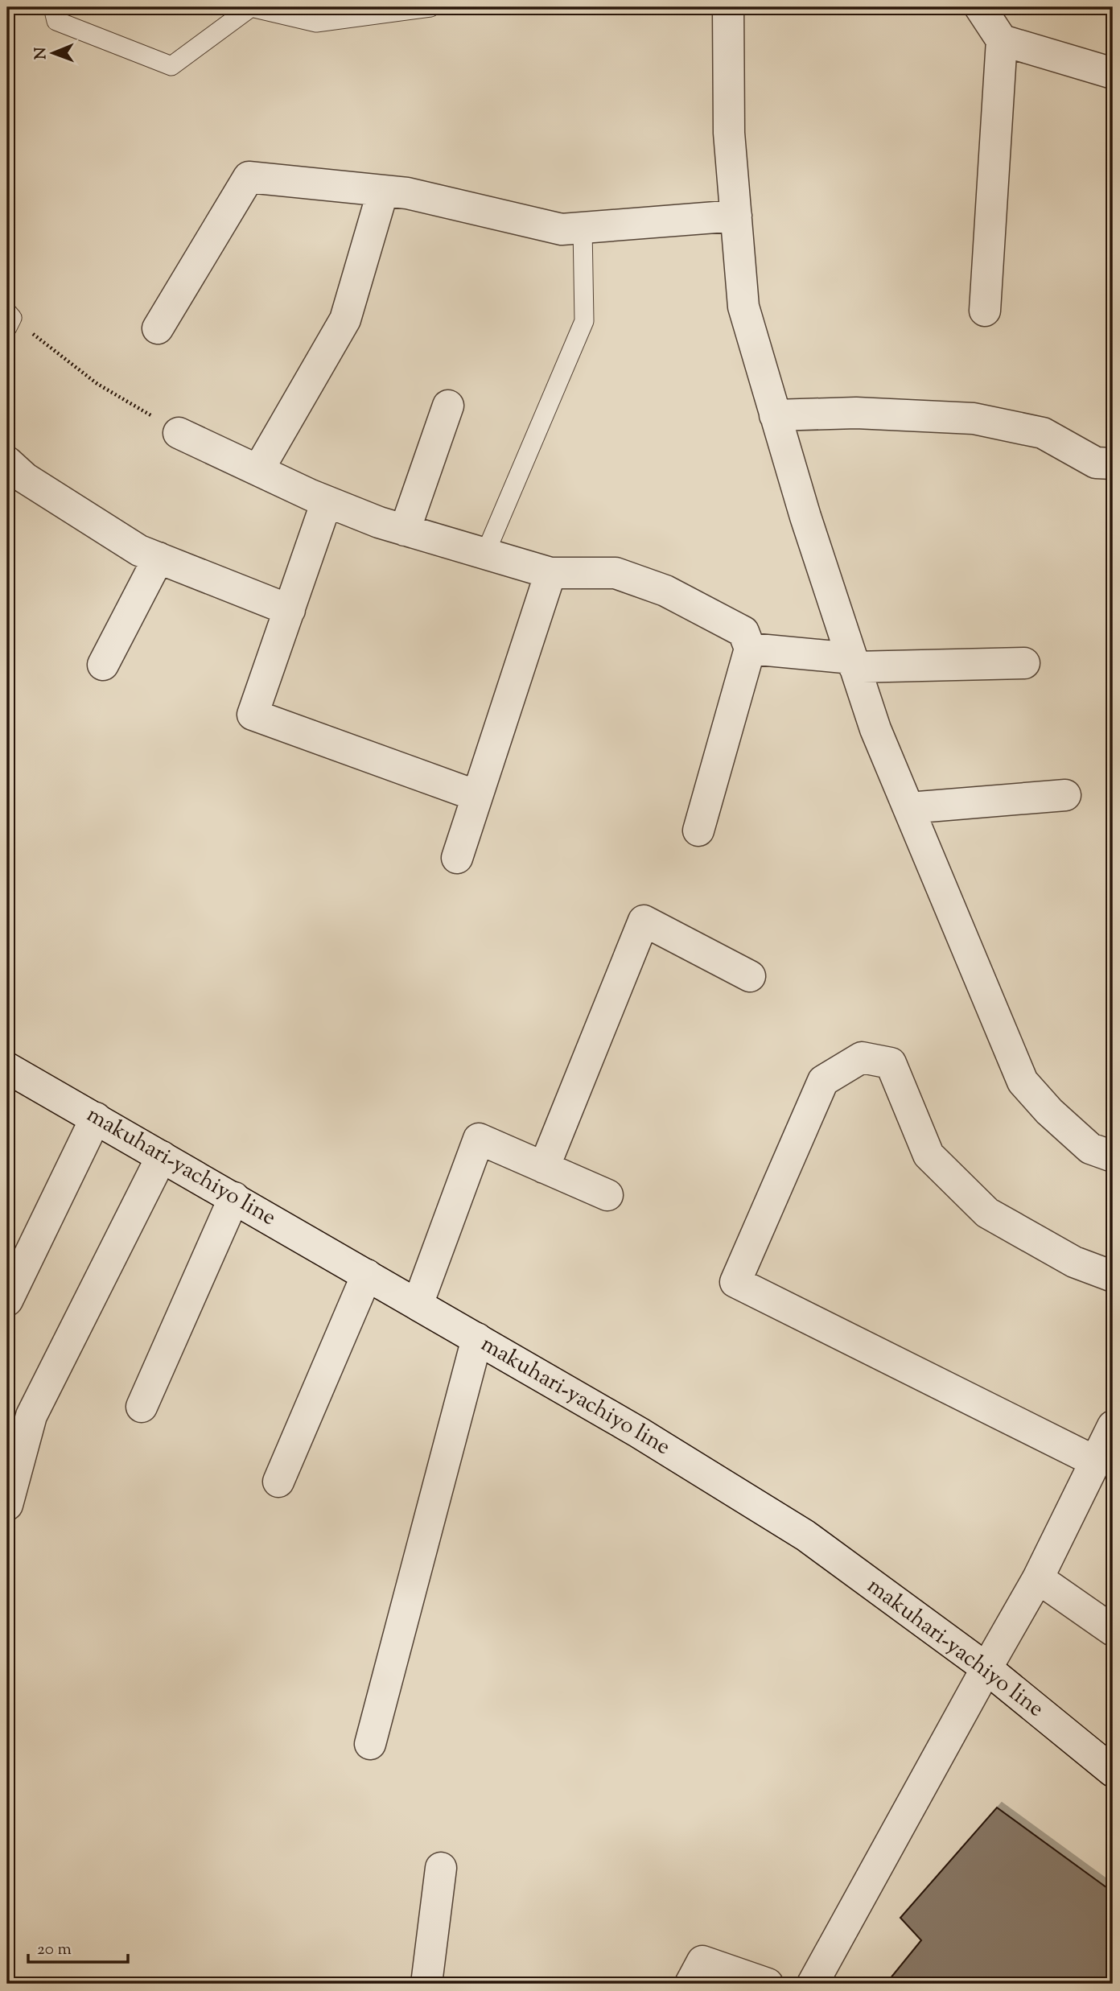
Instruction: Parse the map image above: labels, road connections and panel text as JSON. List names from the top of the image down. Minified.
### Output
{"streets":{"street":["makuhari-yachiyo line"]},"scale_bar":"20 m","north":"left"}
